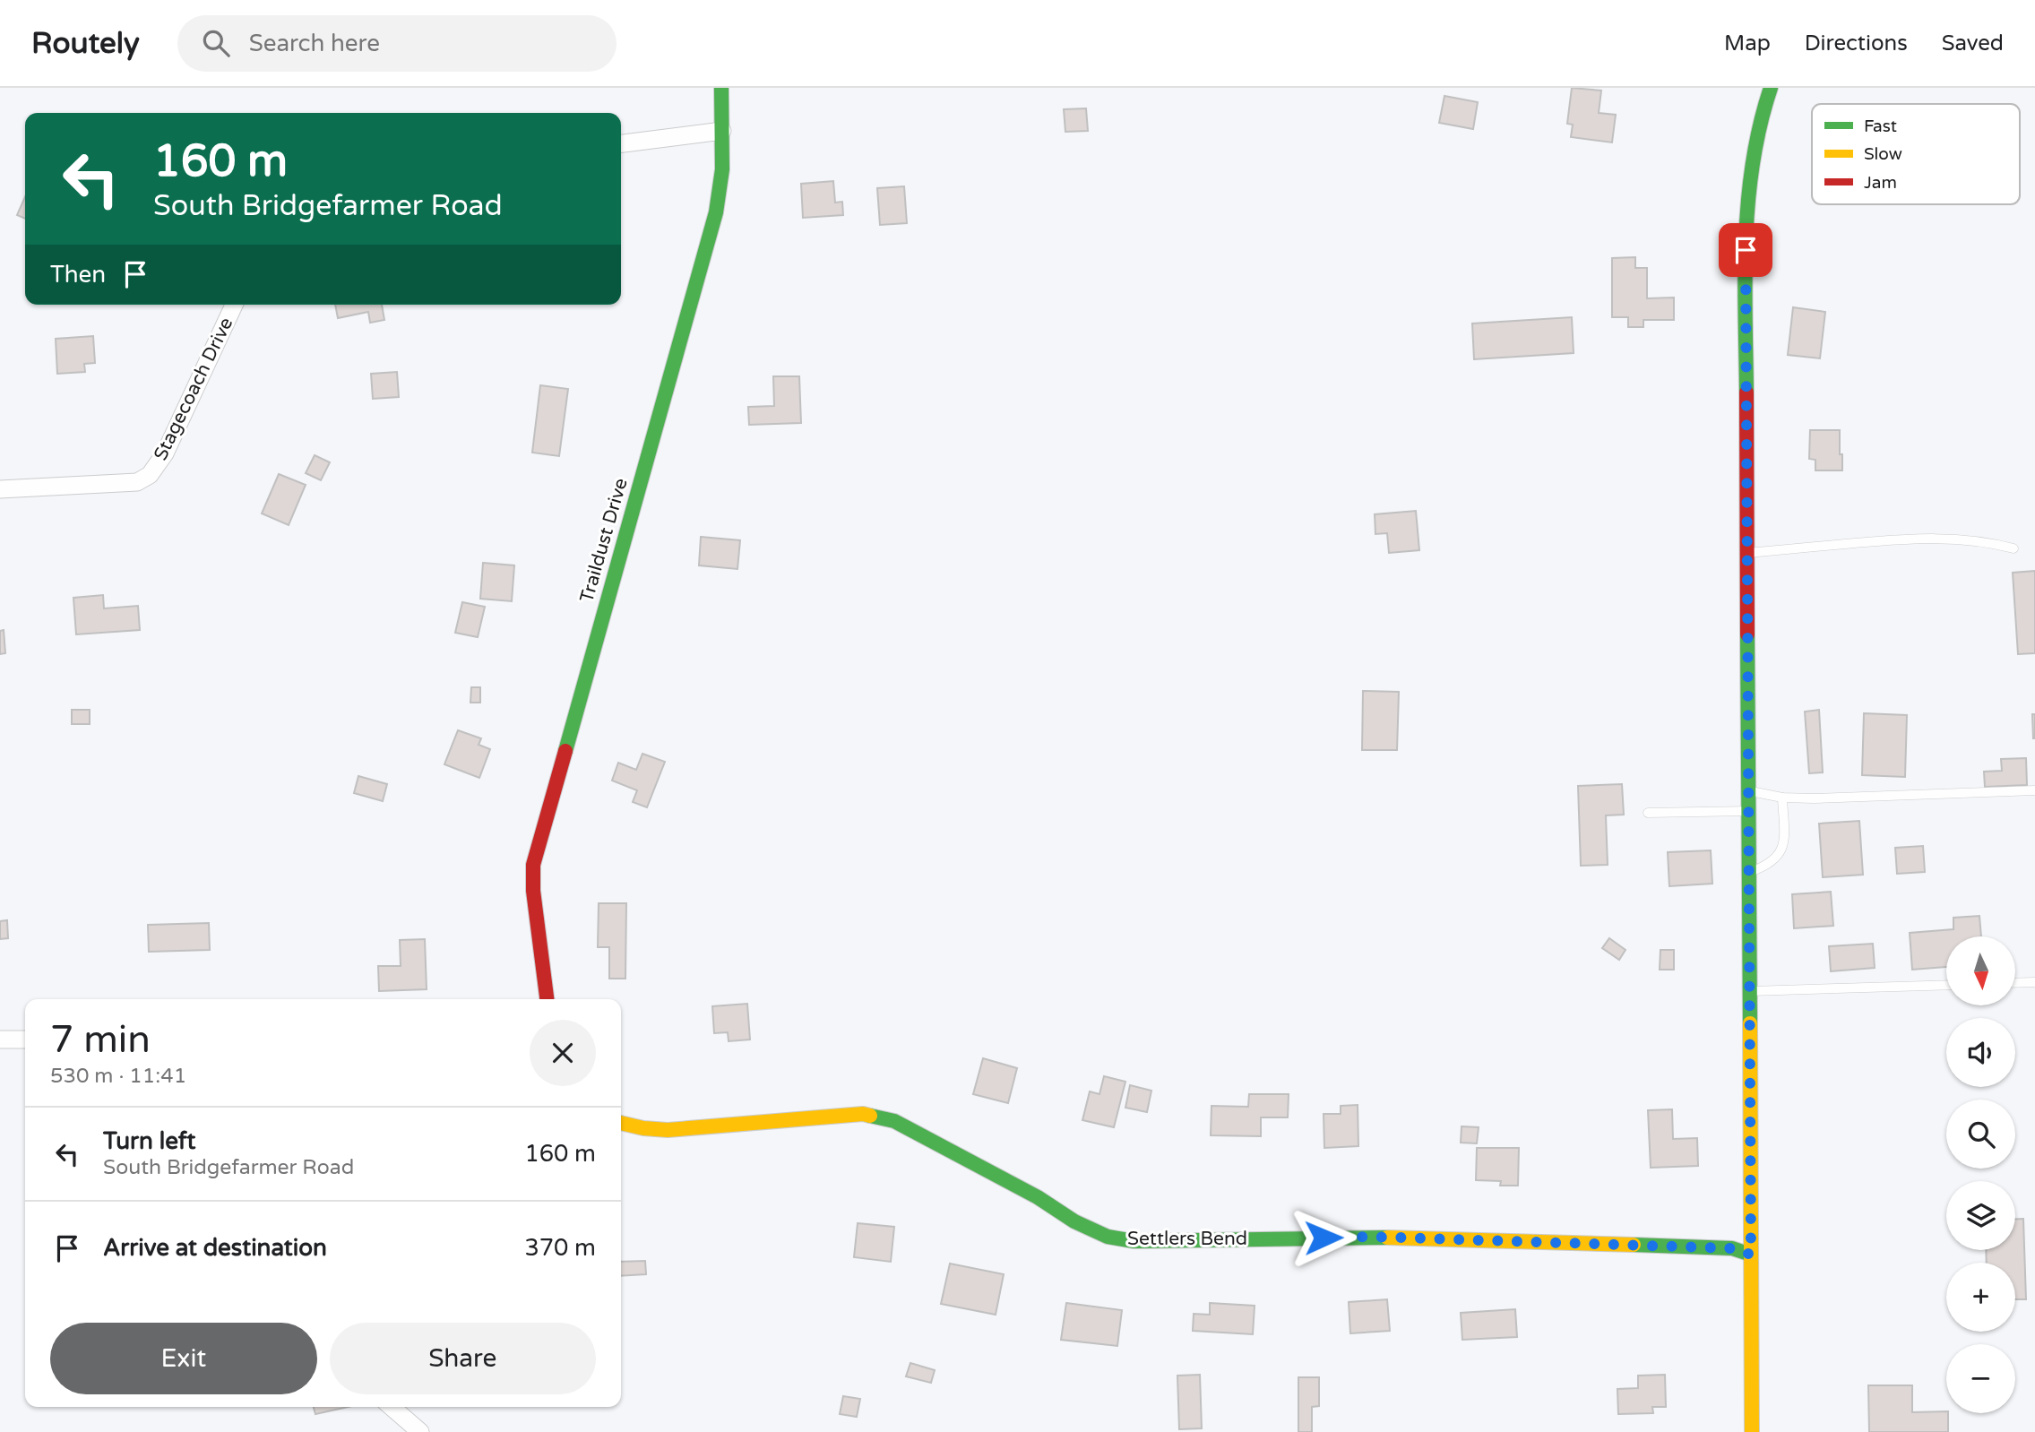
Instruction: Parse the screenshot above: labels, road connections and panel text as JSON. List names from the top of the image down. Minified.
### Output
{"streets":{"street":["Stagecoach Drive","Traildust Drive","Settlers Bend"]},"legend":["Fast","Slow","Jam"],"north":"bottom","page":{"header":"Routely","search":"Search here","nav":["Map","Directions","Saved"],"turn":["160 m","South Bridgefarmer Road"],"then":"Then","map_buttons":["+","−"],"heading":["7 min","530 m · 11:41"],"list":[{"name":"Turn left","note":"South Bridgefarmer Road","value":"160 m"},{"name":"Arrive at destination","value":"370 m"}],"buttons":["Exit","Share"]}}
